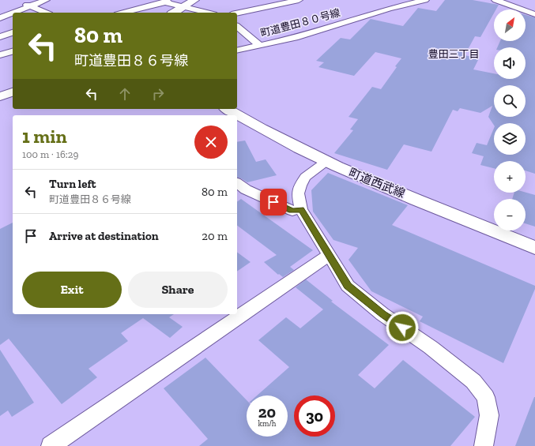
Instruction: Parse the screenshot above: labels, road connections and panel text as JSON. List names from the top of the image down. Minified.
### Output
{"streets":{"street":["町道豊田８０号線","町道西武線"]},"districts":["豊田三丁目"],"north":"top right","page":{"map_buttons":["+","−"],"turn":["80 m","町道豊田８６号線"],"heading":["1 min","100 m · 16:29"],"list":[{"name":"Turn left","note":"町道豊田８６号線","value":"80 m"},{"name":"Arrive at destination","value":"20 m"}],"buttons":["Exit","Share"],"speed":"20 km/h","limit":"30"}}
